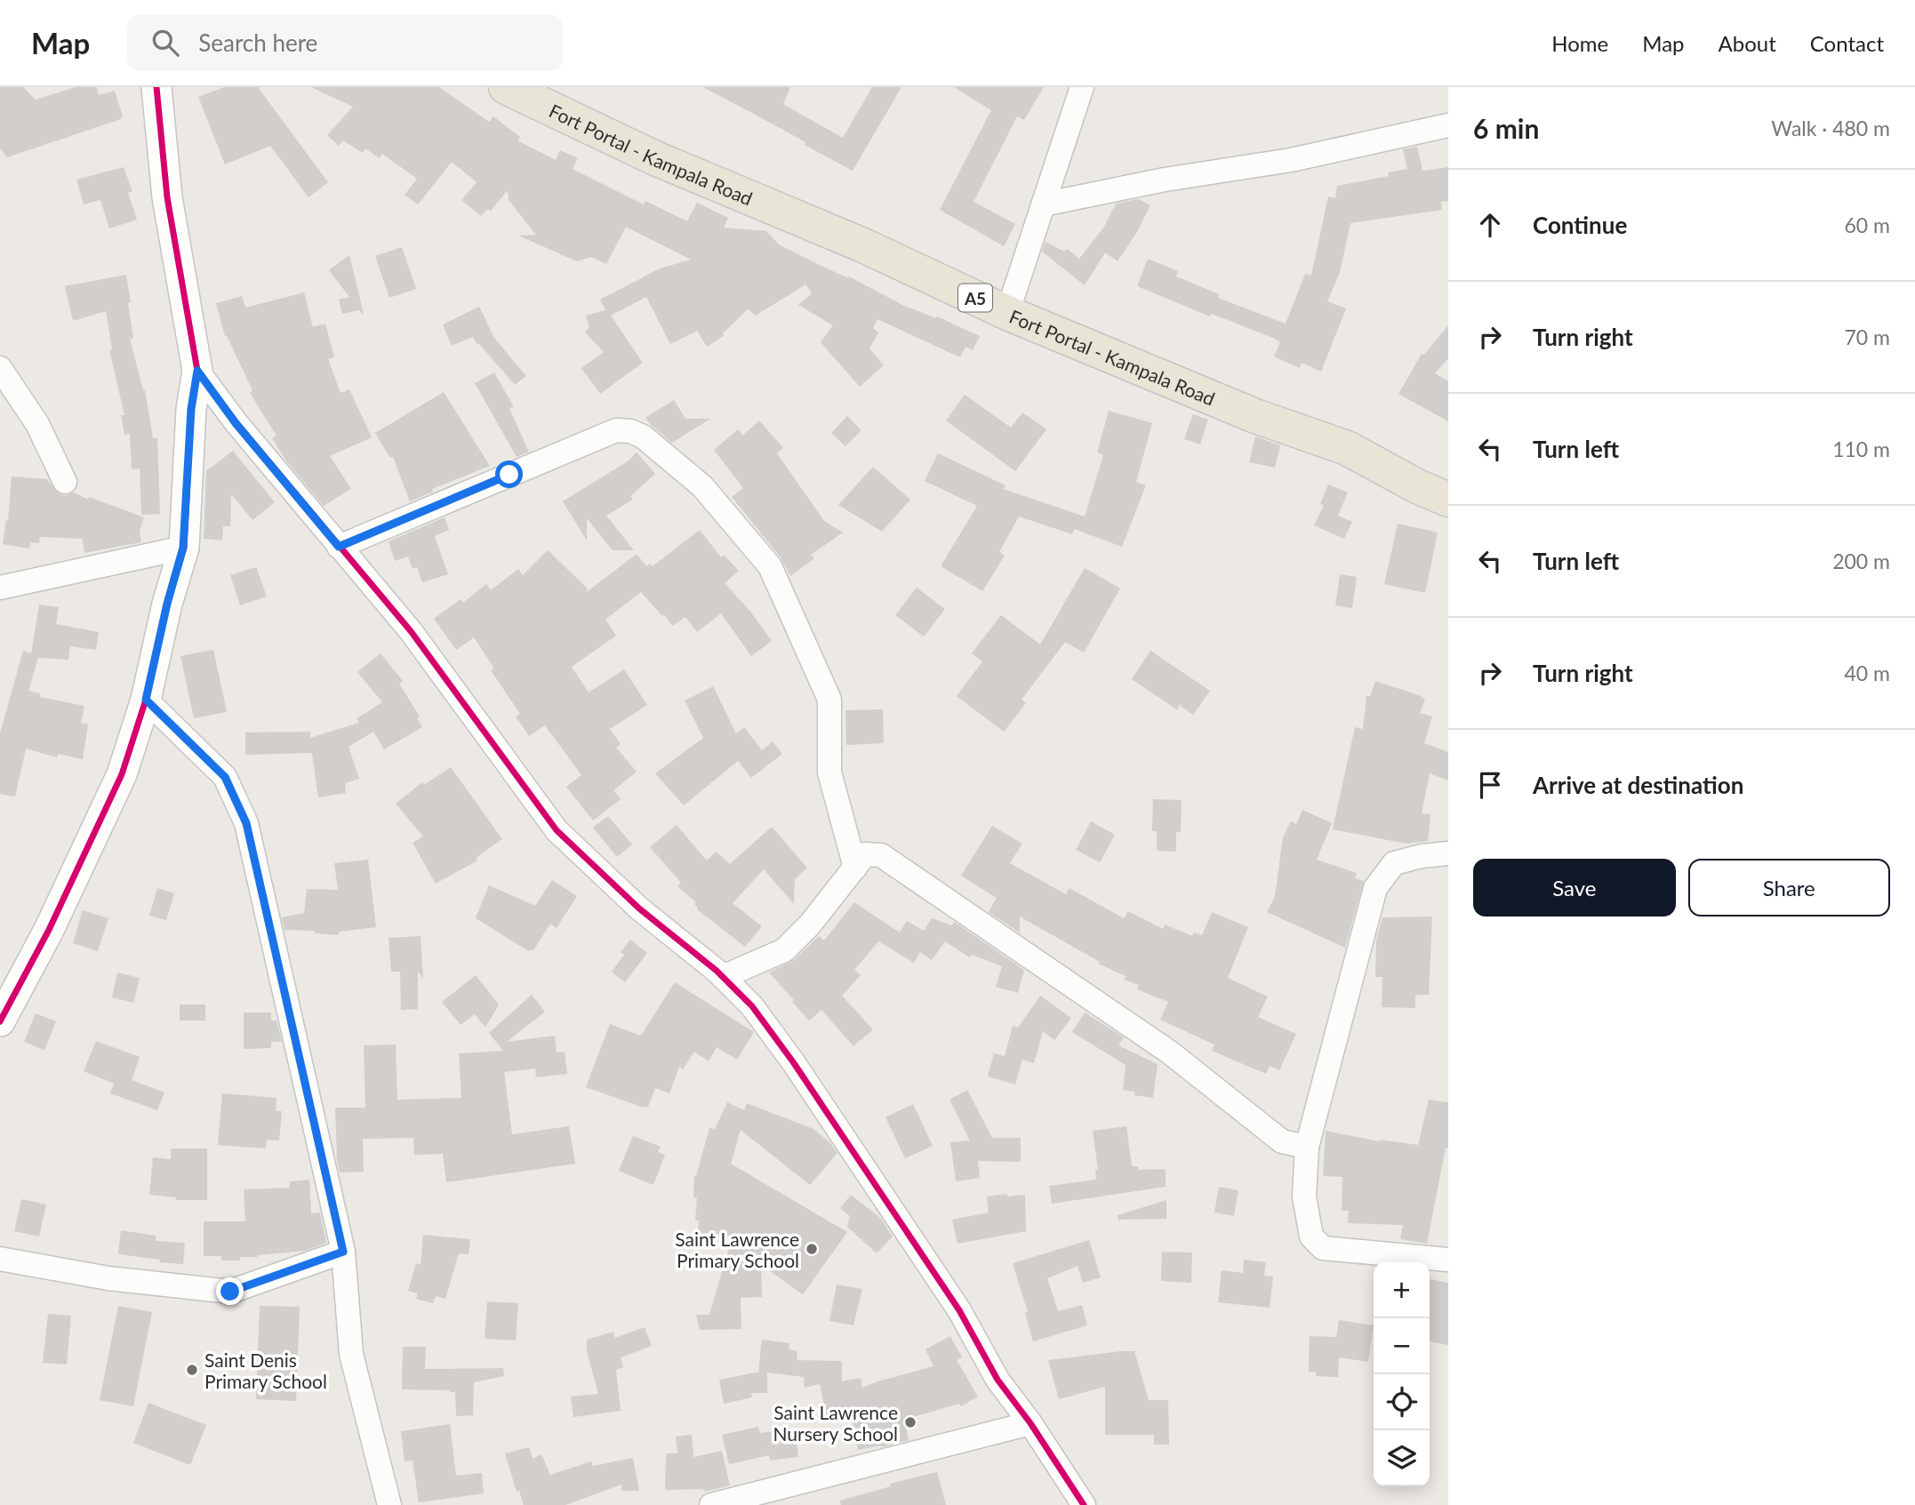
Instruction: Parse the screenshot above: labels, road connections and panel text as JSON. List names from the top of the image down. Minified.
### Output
{"streets":{"main road":["Fort Portal - Kampala Road","A5"]},"places":["Saint Lawrence Primary School","Saint Denis Primary School","Saint Lawrence Nursery School"],"page":{"header":"Map","search":"Search here","nav":["Home","Map","About","Contact"],"heading":["6 min","Walk · 480 m"],"list":[["Continue","60 m"],["Turn right","70 m"],["Turn left","110 m"],["Turn left","200 m"],["Turn right","40 m"],"Arrive at destination"],"buttons":["Save","Share"],"map_buttons":["+","−"]}}
